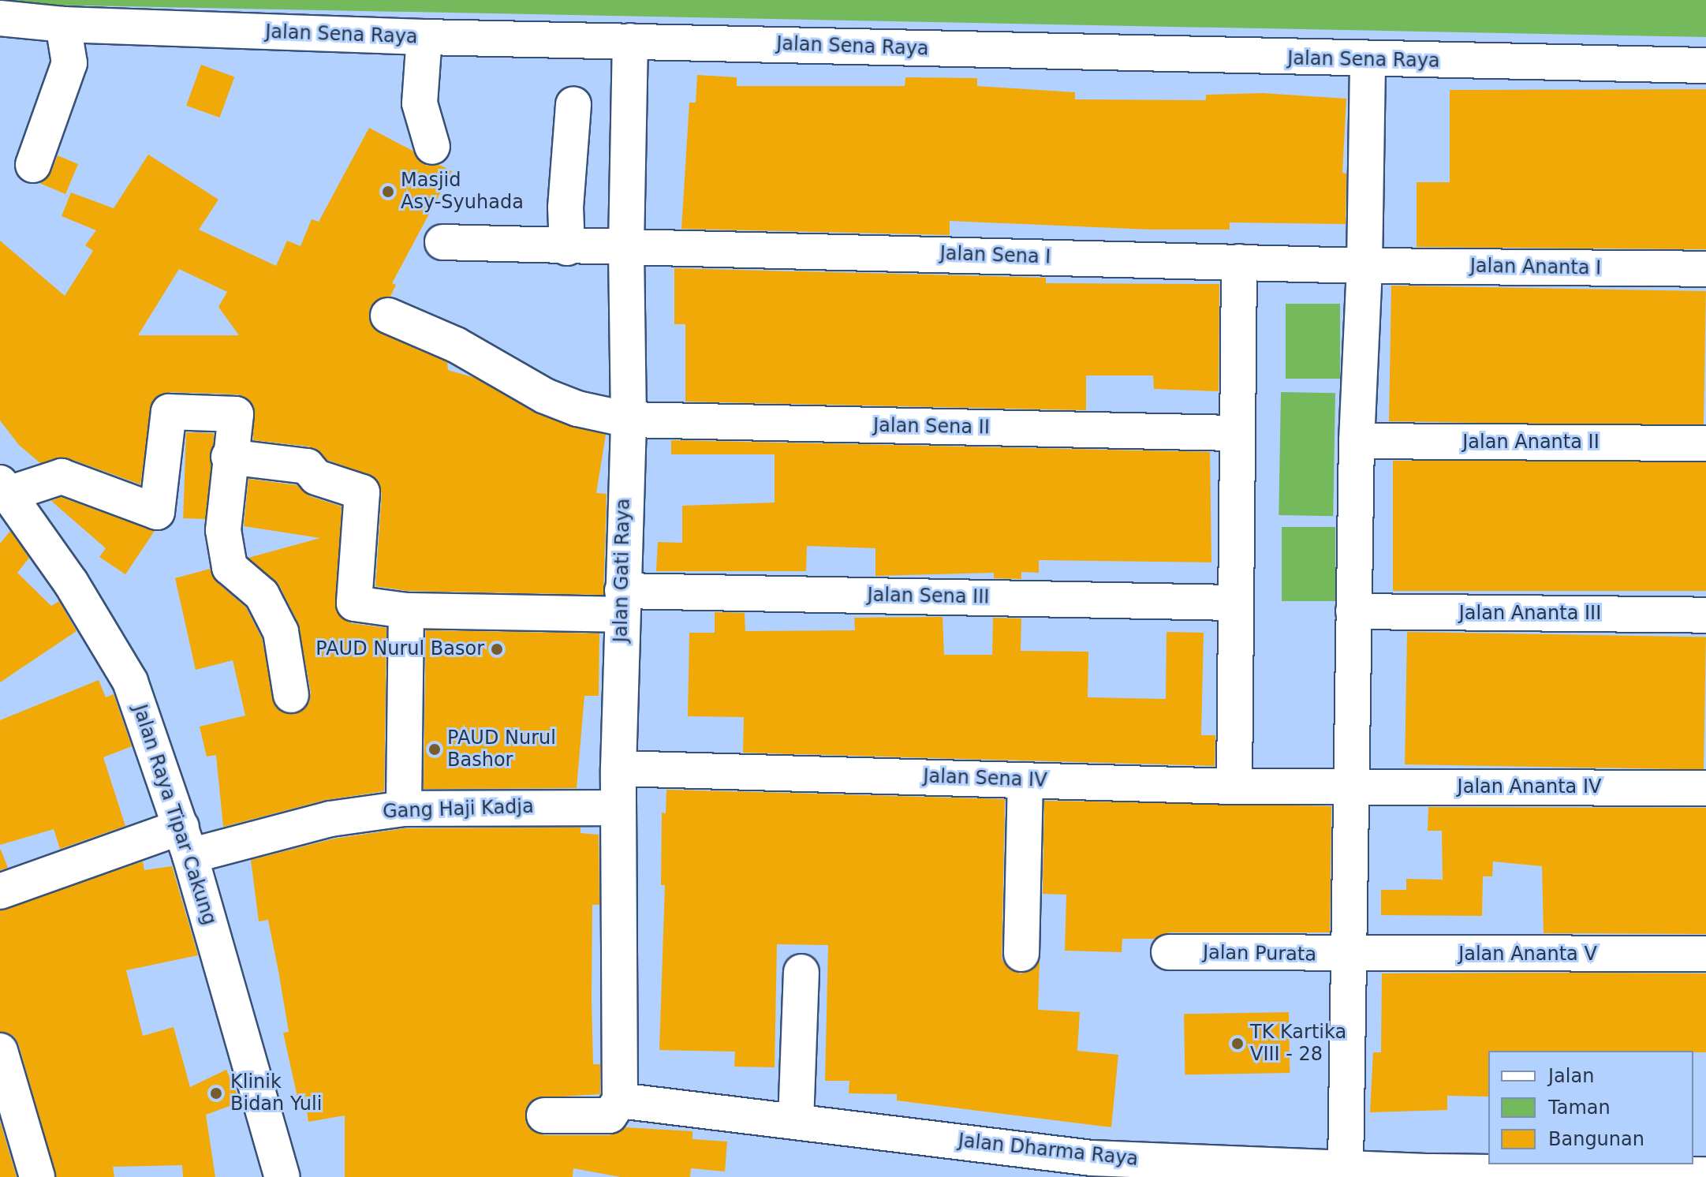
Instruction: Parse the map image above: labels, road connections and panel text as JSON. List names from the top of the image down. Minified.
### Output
{"streets":{"street":["Jalan Sena Raya","Jalan Sena I","Jalan Ananta I","Jalan Sena II","Jalan Ananta II","Jalan Gati Raya","Jalan Sena III","Jalan Ananta III","Jalan Sena IV","Jalan Ananta IV","Gang Haji Kadja","Jalan Raya Tipar Cakung","Jalan Purata","Jalan Ananta V","Jalan Dharma Raya"]},"crossings":[["Jalan Sena Raya","Jalan Gati Raya"],["Jalan Sena I","Jalan Ananta I"],["Jalan Sena I","Jalan Gati Raya"],["Jalan Sena II","Jalan Gati Raya"],["Jalan Gati Raya","Jalan Sena III"],["Jalan Gati Raya","Jalan Sena IV"],["Jalan Gati Raya","Gang Haji Kadja"],["Jalan Gati Raya","Jalan Dharma Raya"],["Jalan Sena IV","Jalan Ananta IV"],["Gang Haji Kadja","Jalan Raya Tipar Cakung"],["Jalan Purata","Jalan Ananta V"]],"places":["Masjid Asy-Syuhada","PAUD Nurul Basor","PAUD Nurul Bashor","TK Kartika VIII - 28","Klinik Bidan Yuli"],"legend":["Jalan","Taman","Bangunan"]}
